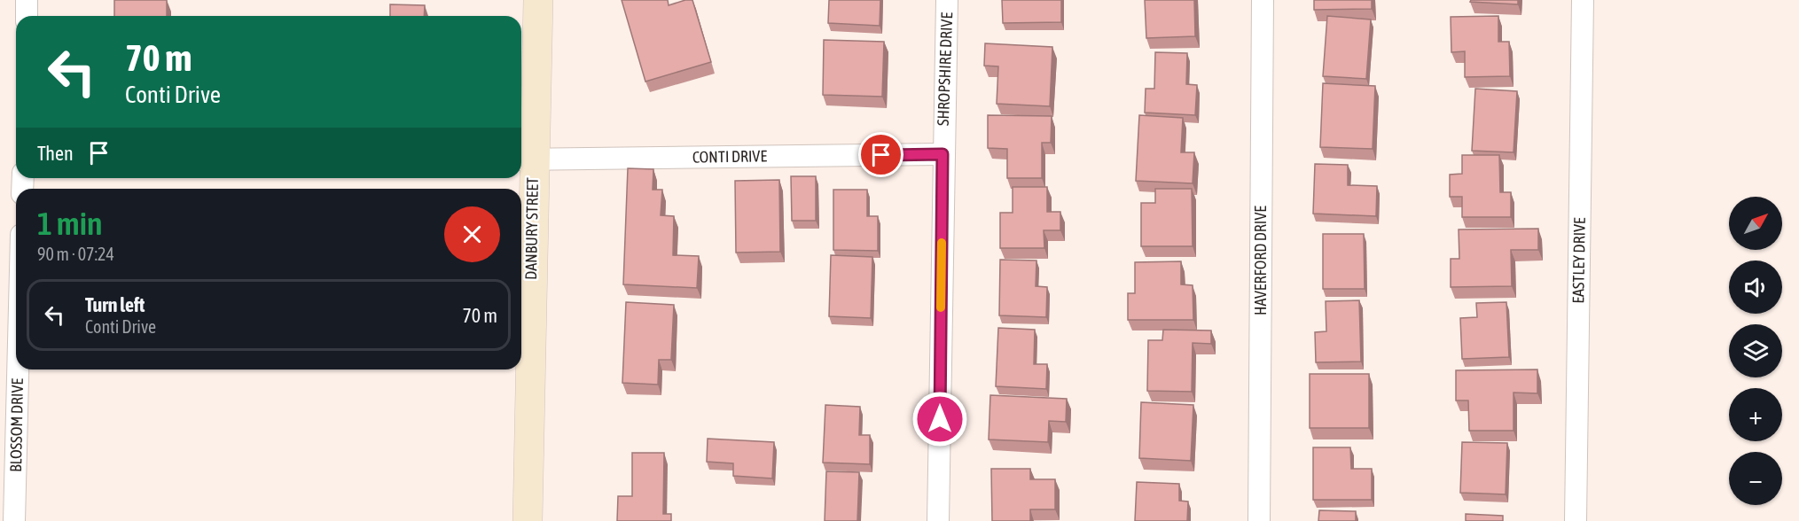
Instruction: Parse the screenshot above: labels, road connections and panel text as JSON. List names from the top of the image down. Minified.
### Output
{"streets":{"street":["SHROPSHIRE DRIVE","CONTI DRIVE","DANBURY STREET","HAVERFORD DRIVE","EASTLEY DRIVE","BLOSSOM DRIVE"]},"crossings":[["SHROPSHIRE DRIVE","CONTI DRIVE"],["CONTI DRIVE","DANBURY STREET"]],"north":"top right","page":{"turn":["70 m","Conti Drive"],"then":"Then","heading":["1 min","90 m · 07:24"],"map_buttons":["+","−"],"list":[{"name":"Turn left","note":"Conti Drive","value":"70 m"}]}}
